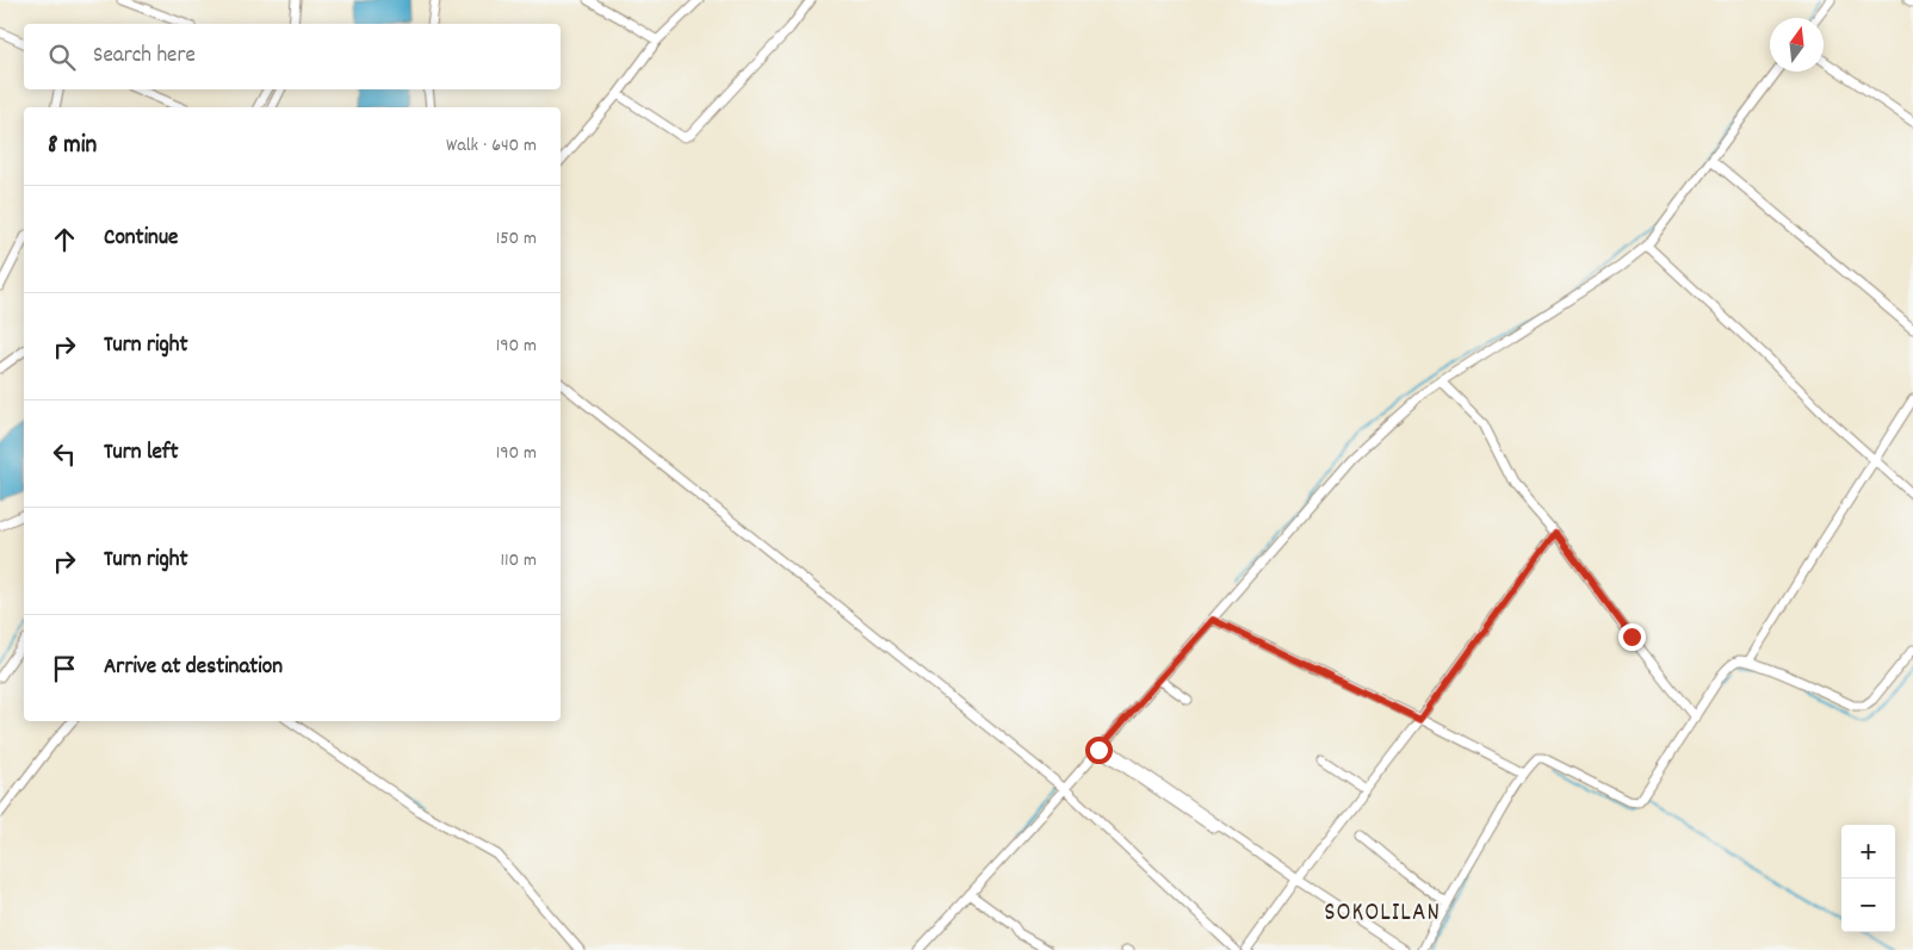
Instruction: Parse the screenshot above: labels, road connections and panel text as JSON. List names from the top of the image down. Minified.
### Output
{"districts":["SOKOLILAN"],"north":"top","page":{"search":"Search here","heading":["8 min","Walk · 640 m"],"list":[["Continue","150 m"],["Turn right","190 m"],["Turn left","190 m"],["Turn right","110 m"],"Arrive at destination"],"map_buttons":["+","−"]}}
